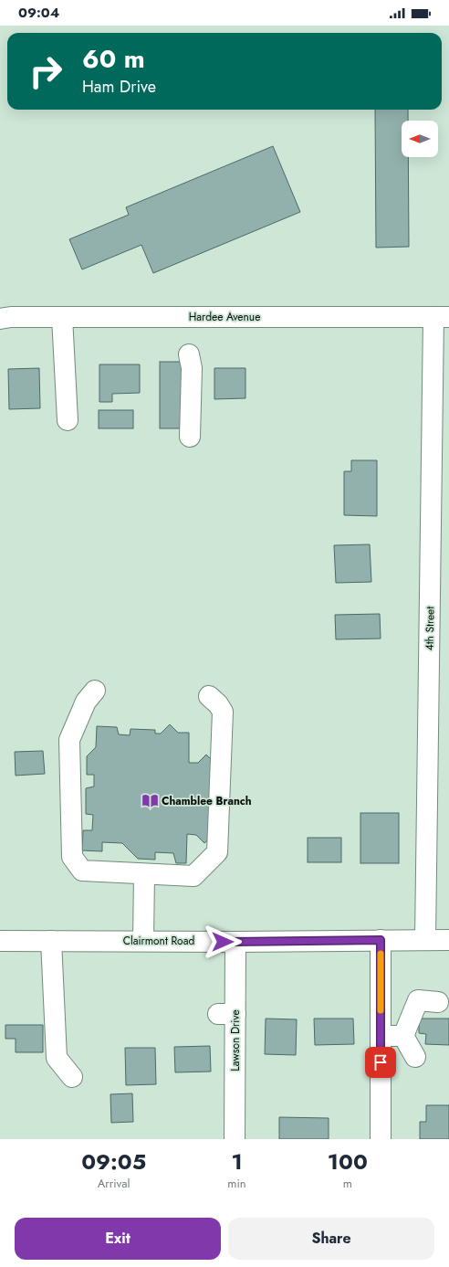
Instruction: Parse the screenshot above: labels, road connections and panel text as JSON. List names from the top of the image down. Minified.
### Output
{"streets":{"street":["Hardee Avenue","4th Street","Clairmont Road","Lawson Drive"]},"crossings":[["Hardee Avenue","4th Street"],["4th Street","Clairmont Road"],["Clairmont Road","Lawson Drive"]],"places":{"library":["Chamblee Branch"]},"north":"left","page":{"status":"09:04","turn":["60 m","Ham Drive"],"eta":["09:05","Arrival","1","min","100","m"],"buttons":["Exit","Share"]}}
